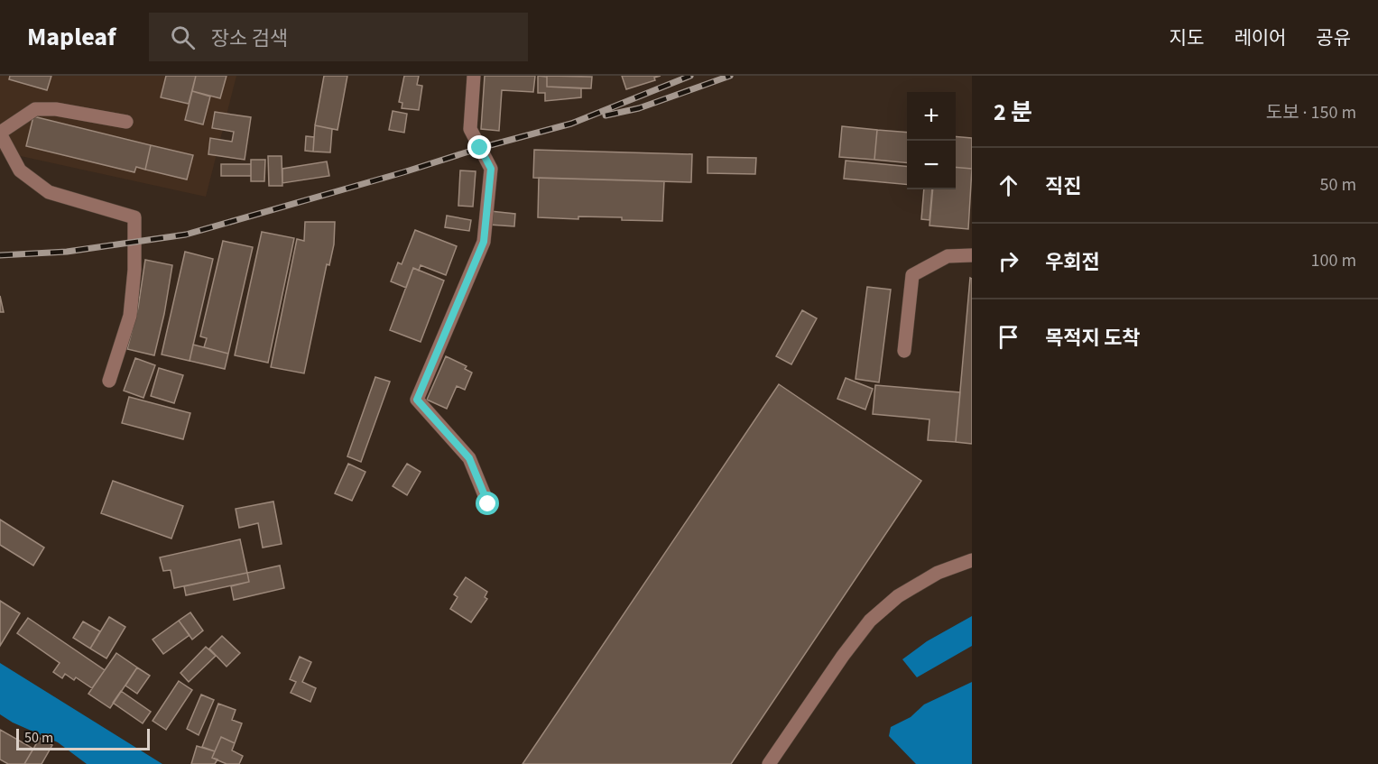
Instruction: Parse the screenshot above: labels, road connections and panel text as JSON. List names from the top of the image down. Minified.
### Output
{"scale_bar":"50 m","page":{"header":"Mapleaf","search":"장소 검색","nav":["지도","레이어","공유"],"heading":["2 분","도보 · 150 m"],"map_buttons":["+","−"],"list":[["직진","50 m"],["우회전","100 m"],"목적지 도착"],"scale":"50 m"}}
